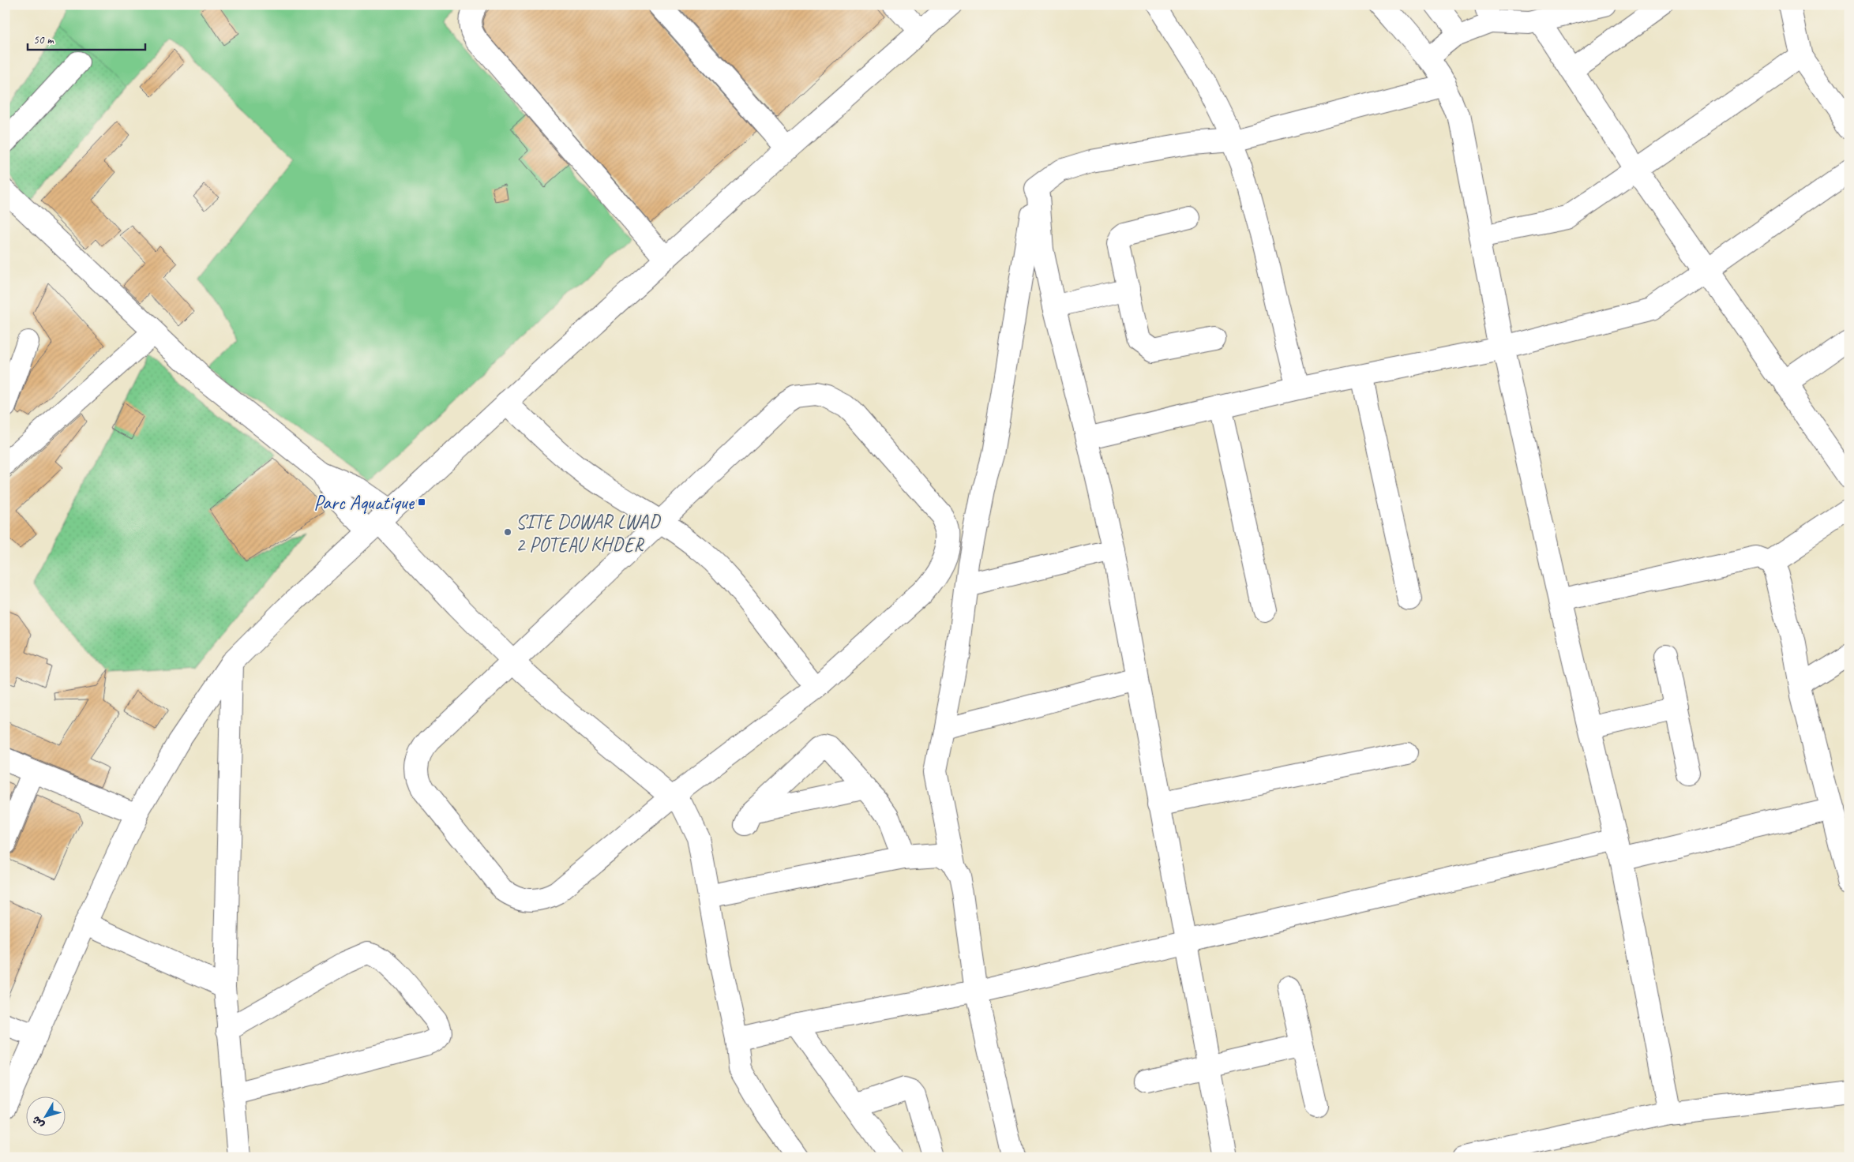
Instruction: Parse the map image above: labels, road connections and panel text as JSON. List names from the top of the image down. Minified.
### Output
{"places":{"transit":["Parc Aquatique"],"other":["SITE DOWAR LWAD 2 POTEAU KHDER"]},"scale_bar":"50 m","north":"bottom left"}
